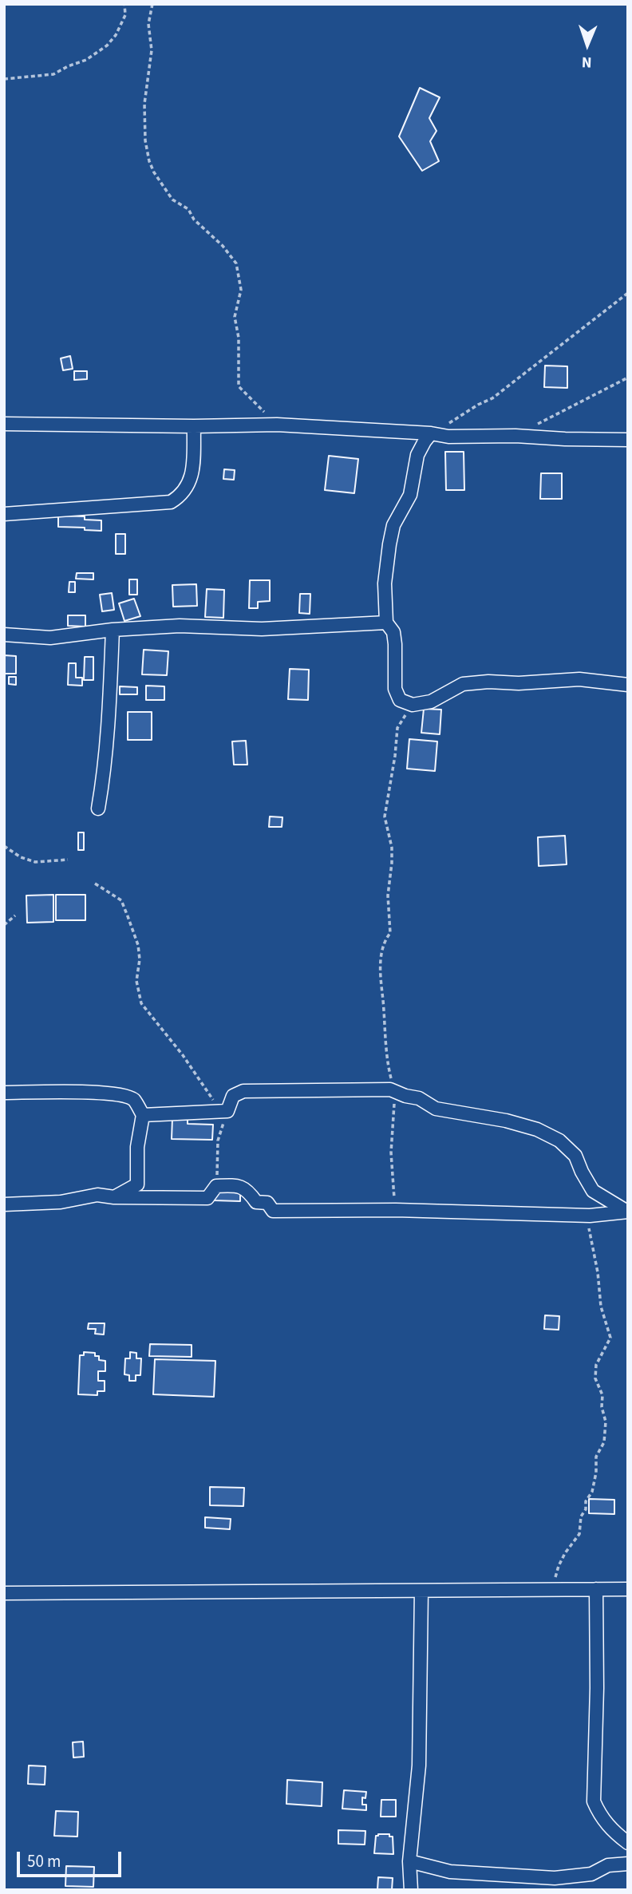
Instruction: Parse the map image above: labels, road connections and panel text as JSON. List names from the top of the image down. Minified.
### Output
{"scale_bar":"50 m","north":"bottom"}
